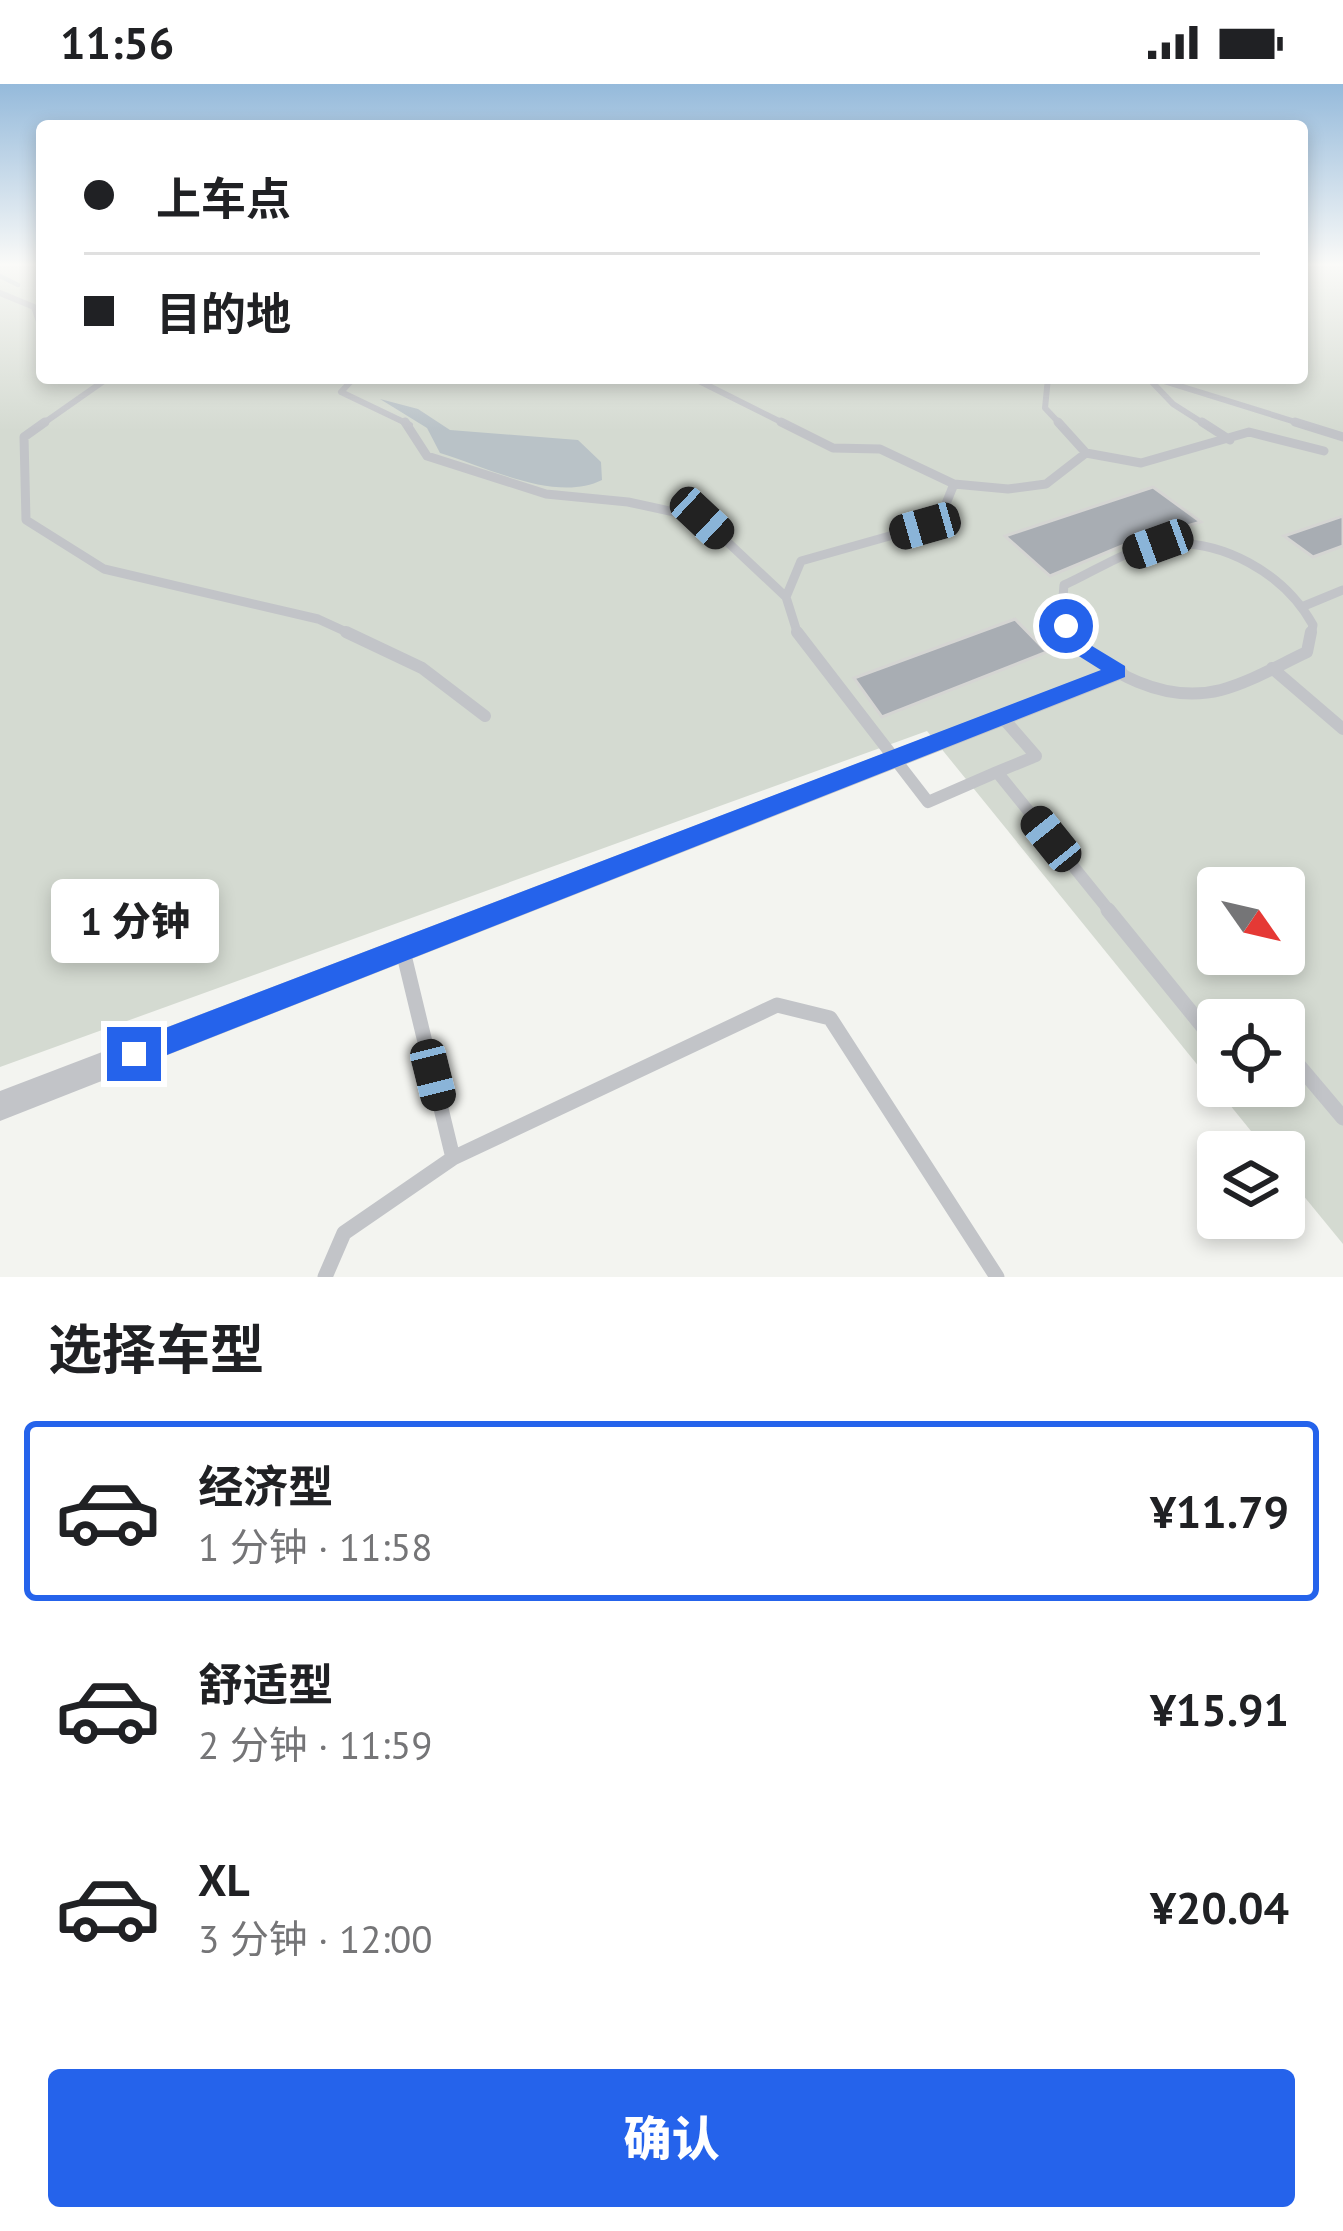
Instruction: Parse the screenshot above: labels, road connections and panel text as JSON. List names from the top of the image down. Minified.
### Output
{"north":"bottom right","page":{"status":"11:56","banner":["上车点","目的地"],"bubble":"1 分钟","heading":"选择车型","list":[{"name":"经济型","note":"1 分钟 · 11:58","value":"¥11.79"},{"name":"舒适型","note":"2 分钟 · 11:59","value":"¥15.91"},{"name":"XL","note":"3 分钟 · 12:00","value":"¥20.04"}],"buttons":"确认"}}
